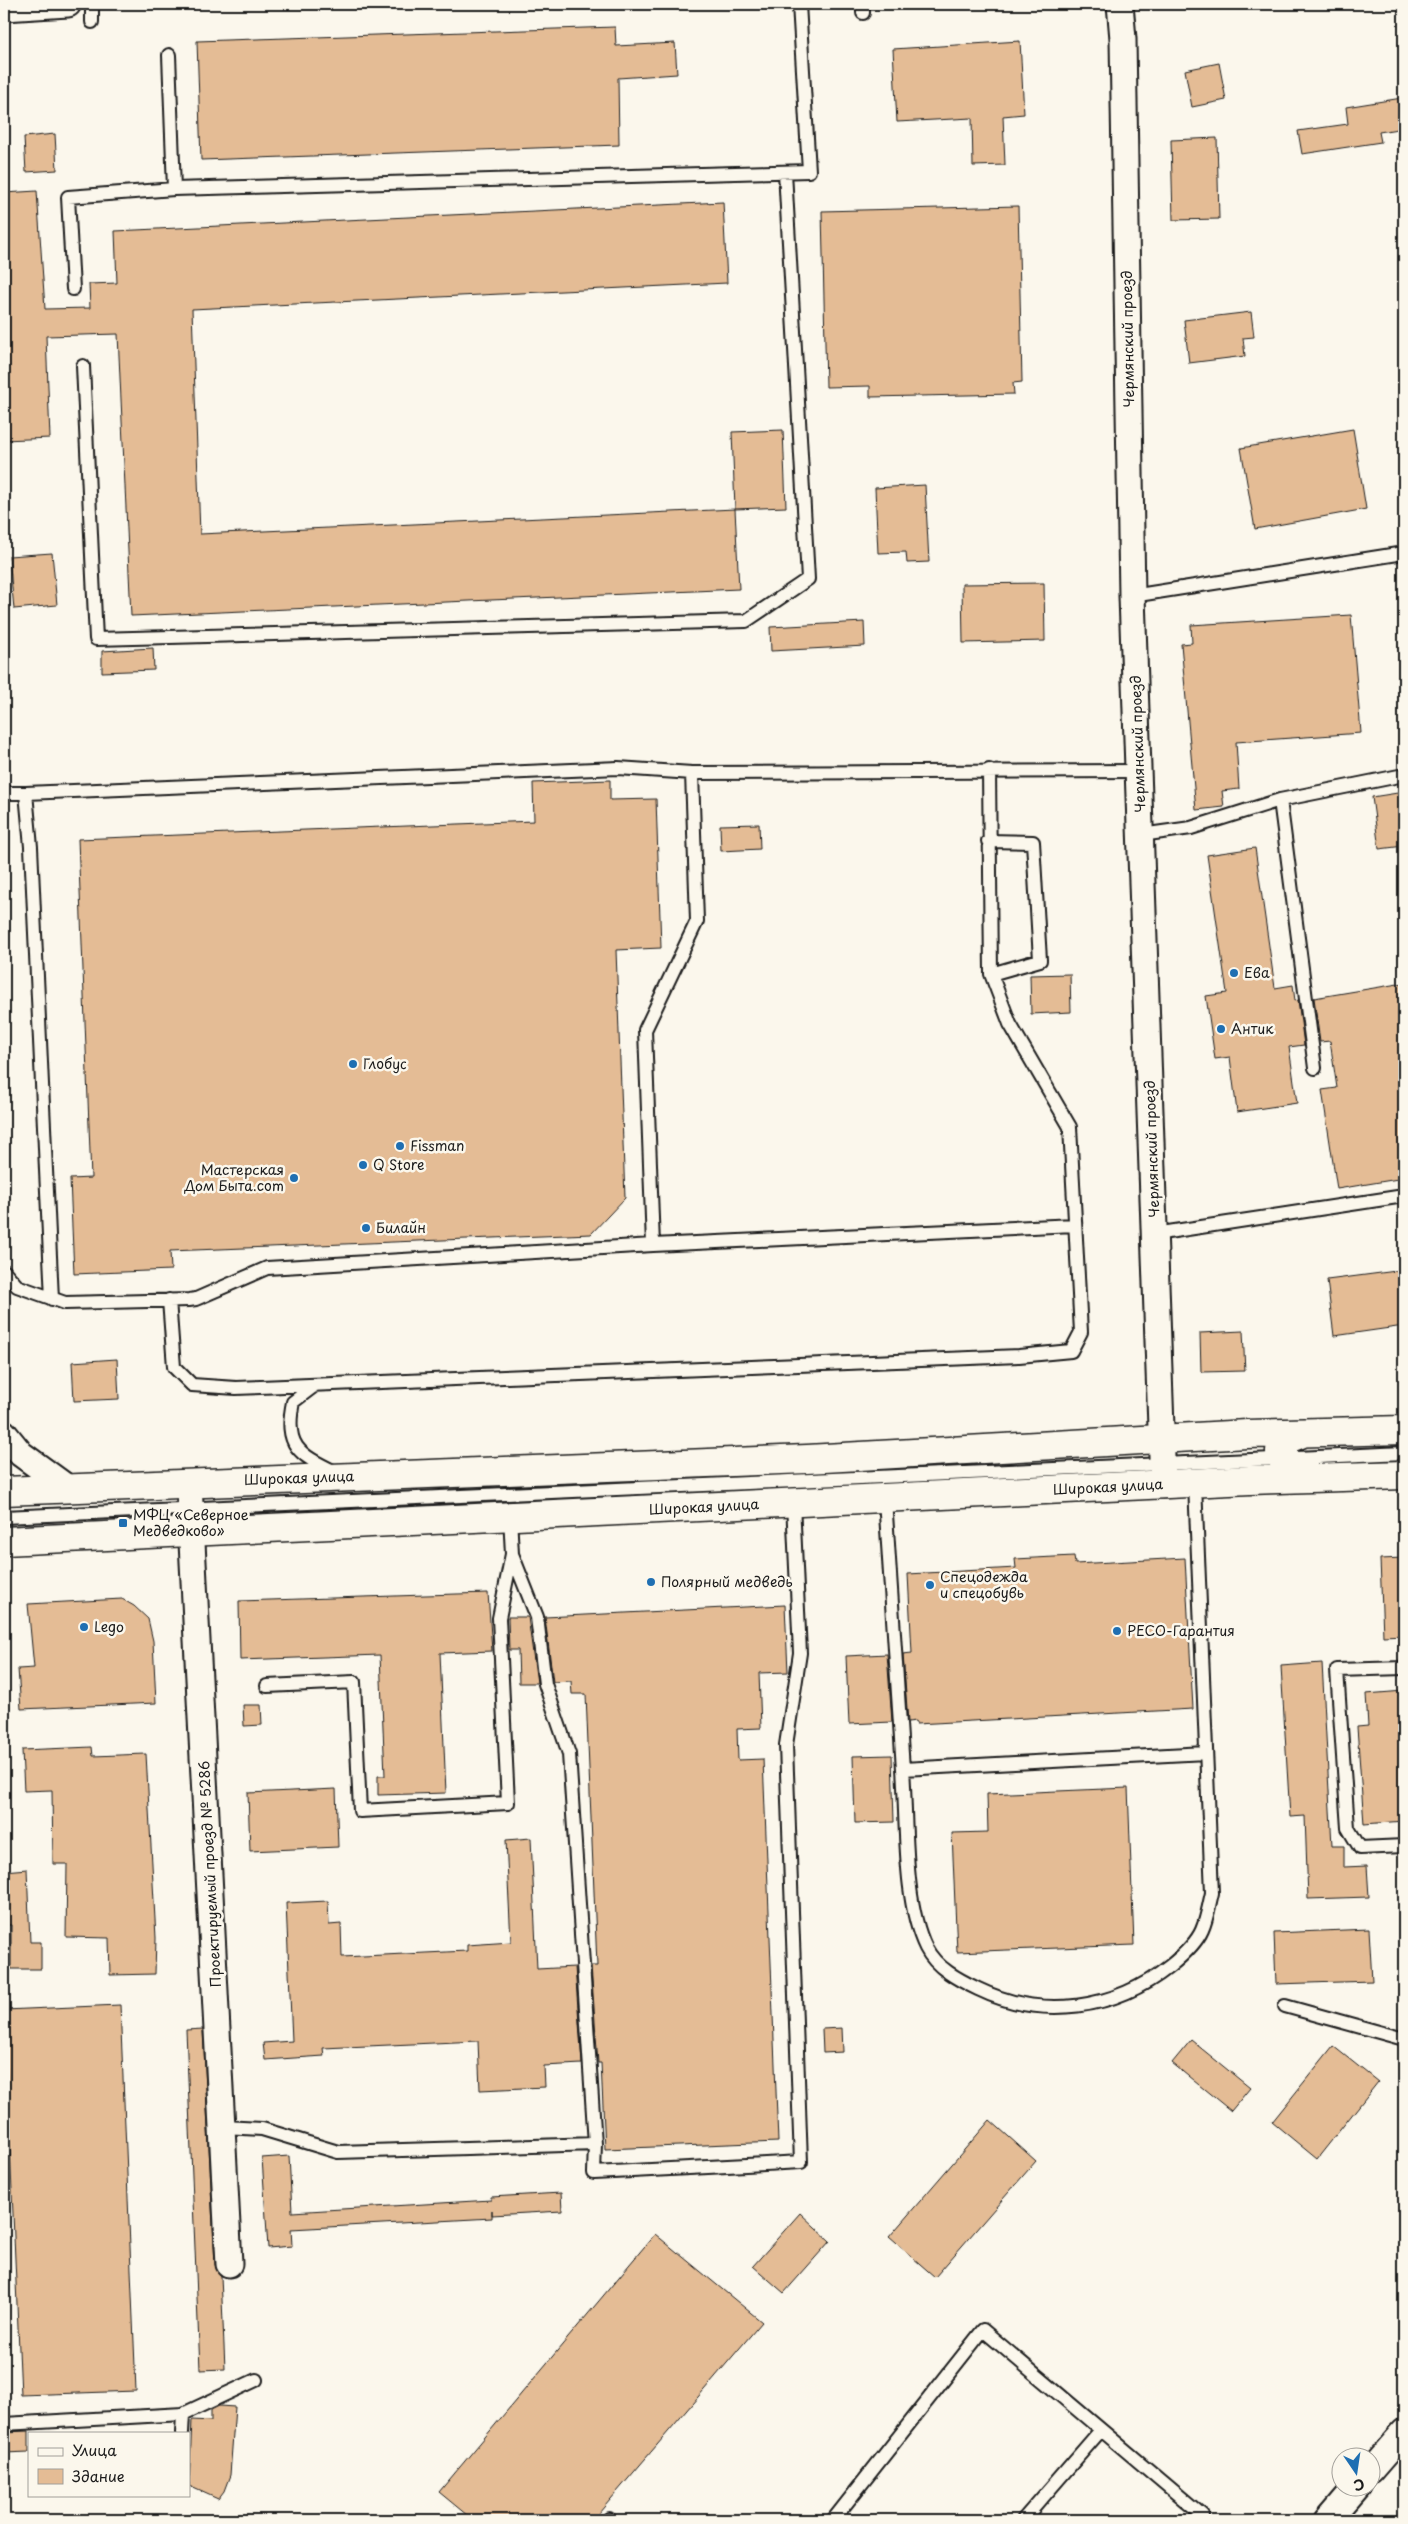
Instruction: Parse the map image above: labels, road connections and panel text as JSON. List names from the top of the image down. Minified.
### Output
{"streets":{"main road":["Широкая улица"],"street":["Чермянский проезд","Проектируемый проезд № 5286"]},"crossings":[["Чермянский проезд","Широкая улица"],["Широкая улица","Проектируемый проезд № 5286"]],"places":{"other":["Ева","Антик","Глобус","Fissman","Q Store","Мастерская Дом Быта.com","Билайн","Полярный медведь","Спецодежда и спецобувь","Lego","РЕСО-Гарантия"],"transit":["МФЦ «Северное Медведково»"]},"legend":["Улица","Здание"],"north":"bottom"}
